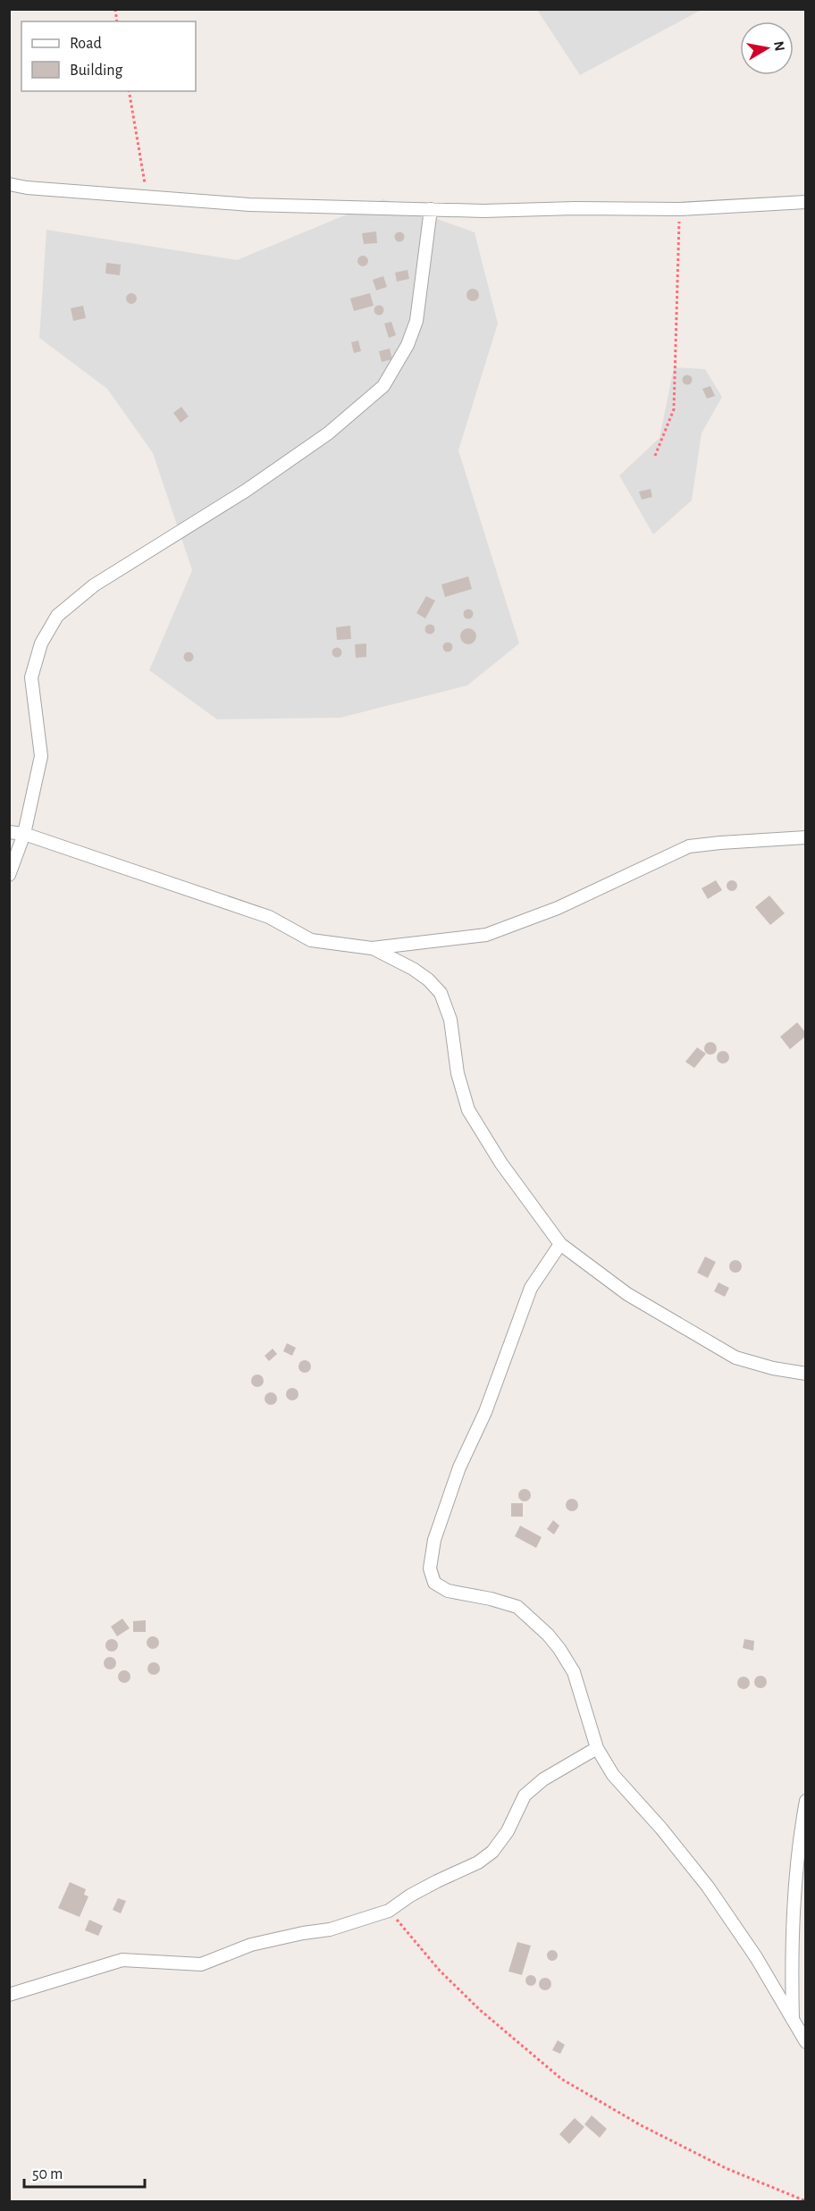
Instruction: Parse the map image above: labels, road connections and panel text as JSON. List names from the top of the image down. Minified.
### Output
{"legend":["Road","Building"],"scale_bar":"50 m","north":"right"}
